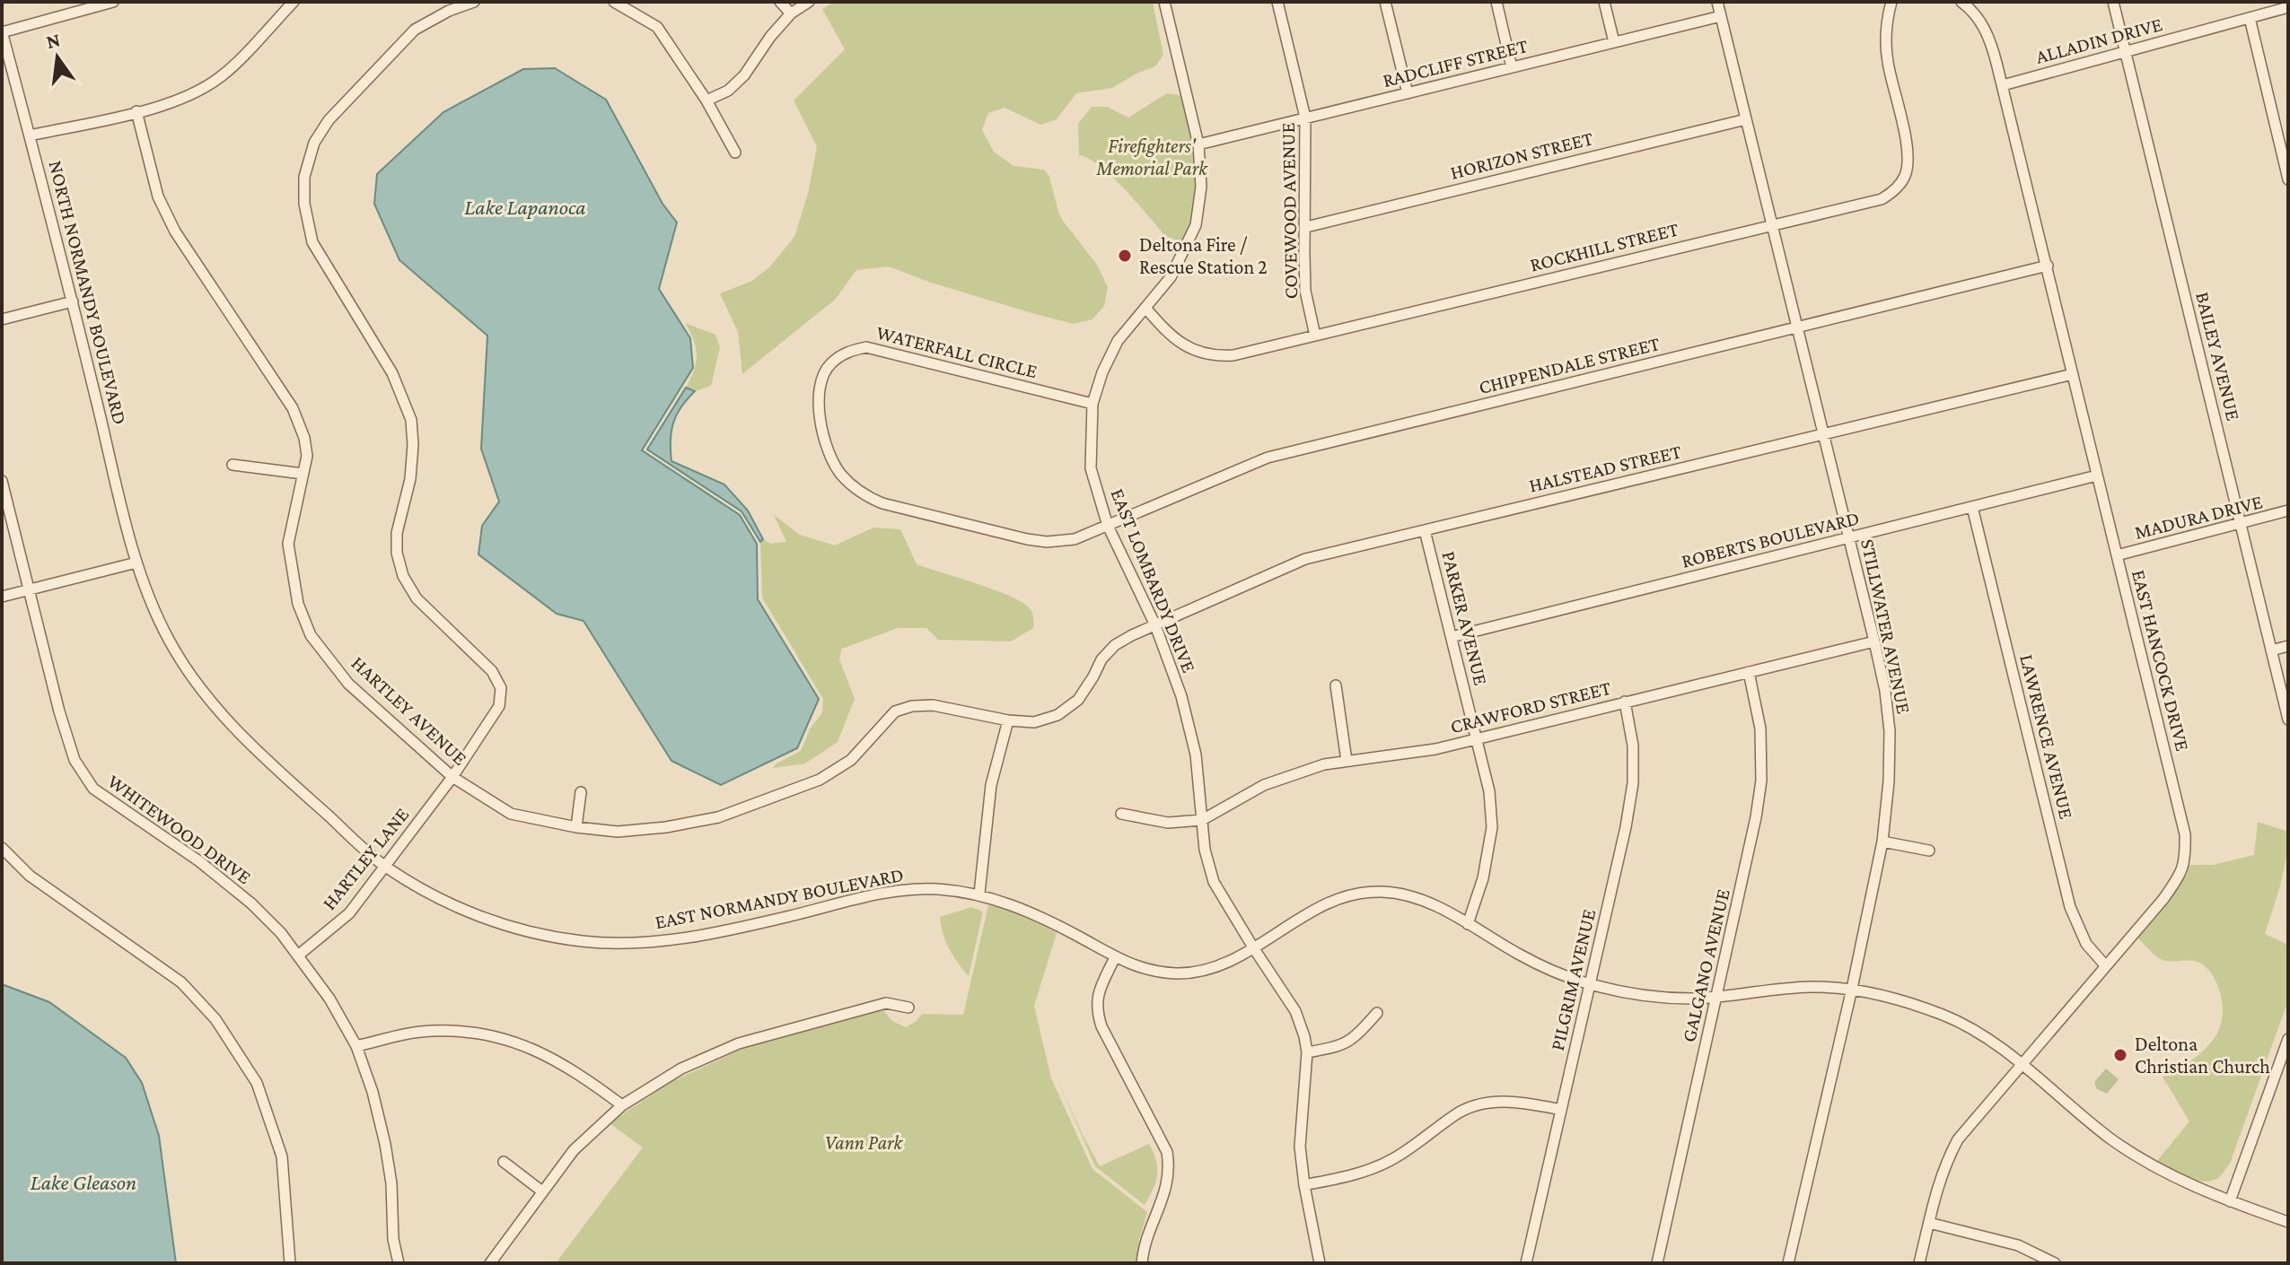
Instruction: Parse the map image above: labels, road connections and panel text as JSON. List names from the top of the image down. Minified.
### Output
{"streets":{"street":["ALLADIN DRIVE","RADCLIFF STREET","HORIZON STREET","COVEWOOD AVENUE","ROCKHILL STREET","NORTH NORMANDY BOULEVARD","WATERFALL CIRCLE","BAILEY AVENUE","CHIPPENDALE STREET","HALSTEAD STREET","MADURA DRIVE","ROBERTS BOULEVARD","EAST LOMBARDY DRIVE","PARKER AVENUE","STILLWATER AVENUE","EAST HANCOCK DRIVE","CRAWFORD STREET","HARTLEY AVENUE","LAWRENCE AVENUE","WHITEWOOD DRIVE","HARTLEY LANE","EAST NORMANDY BOULEVARD","GALGANO AVENUE","PILGRIM AVENUE"]},"crossings":[["ALLADIN DRIVE","BAILEY AVENUE"],["ALLADIN DRIVE","EAST HANCOCK DRIVE"],["RADCLIFF STREET","COVEWOOD AVENUE"],["RADCLIFF STREET","EAST LOMBARDY DRIVE"],["RADCLIFF STREET","STILLWATER AVENUE"],["HORIZON STREET","COVEWOOD AVENUE"],["HORIZON STREET","STILLWATER AVENUE"],["COVEWOOD AVENUE","ROCKHILL STREET"],["ROCKHILL STREET","EAST LOMBARDY DRIVE"],["ROCKHILL STREET","STILLWATER AVENUE"],["NORTH NORMANDY BOULEVARD","EAST NORMANDY BOULEVARD"],["WATERFALL CIRCLE","CHIPPENDALE STREET"],["WATERFALL CIRCLE","EAST LOMBARDY DRIVE"],["BAILEY AVENUE","MADURA DRIVE"],["CHIPPENDALE STREET","EAST LOMBARDY DRIVE"],["CHIPPENDALE STREET","STILLWATER AVENUE"],["CHIPPENDALE STREET","EAST HANCOCK DRIVE"],["HALSTEAD STREET","EAST LOMBARDY DRIVE"],["HALSTEAD STREET","PARKER AVENUE"],["HALSTEAD STREET","STILLWATER AVENUE"],["HALSTEAD STREET","EAST HANCOCK DRIVE"],["HALSTEAD STREET","HARTLEY AVENUE"],["MADURA DRIVE","EAST HANCOCK DRIVE"],["ROBERTS BOULEVARD","PARKER AVENUE"],["ROBERTS BOULEVARD","STILLWATER AVENUE"],["ROBERTS BOULEVARD","EAST HANCOCK DRIVE"],["ROBERTS BOULEVARD","LAWRENCE AVENUE"],["EAST LOMBARDY DRIVE","CRAWFORD STREET"],["EAST LOMBARDY DRIVE","HARTLEY AVENUE"],["EAST LOMBARDY DRIVE","EAST NORMANDY BOULEVARD"],["PARKER AVENUE","CRAWFORD STREET"],["PARKER AVENUE","EAST NORMANDY BOULEVARD"],["STILLWATER AVENUE","CRAWFORD STREET"],["STILLWATER AVENUE","EAST NORMANDY BOULEVARD"],["EAST HANCOCK DRIVE","LAWRENCE AVENUE"],["EAST HANCOCK DRIVE","EAST NORMANDY BOULEVARD"],["CRAWFORD STREET","GALGANO AVENUE"],["CRAWFORD STREET","PILGRIM AVENUE"],["HARTLEY AVENUE","HARTLEY LANE"],["WHITEWOOD DRIVE","HARTLEY LANE"],["HARTLEY LANE","EAST NORMANDY BOULEVARD"],["EAST NORMANDY BOULEVARD","GALGANO AVENUE"],["EAST NORMANDY BOULEVARD","PILGRIM AVENUE"]],"water":["Lake Lapanoca","Lake Gleason"],"parks":["Firefighters' Memorial Park","Vann Park"],"places":["Deltona Fire / Rescue Station 2","Deltona Christian Church"],"north":"top"}
